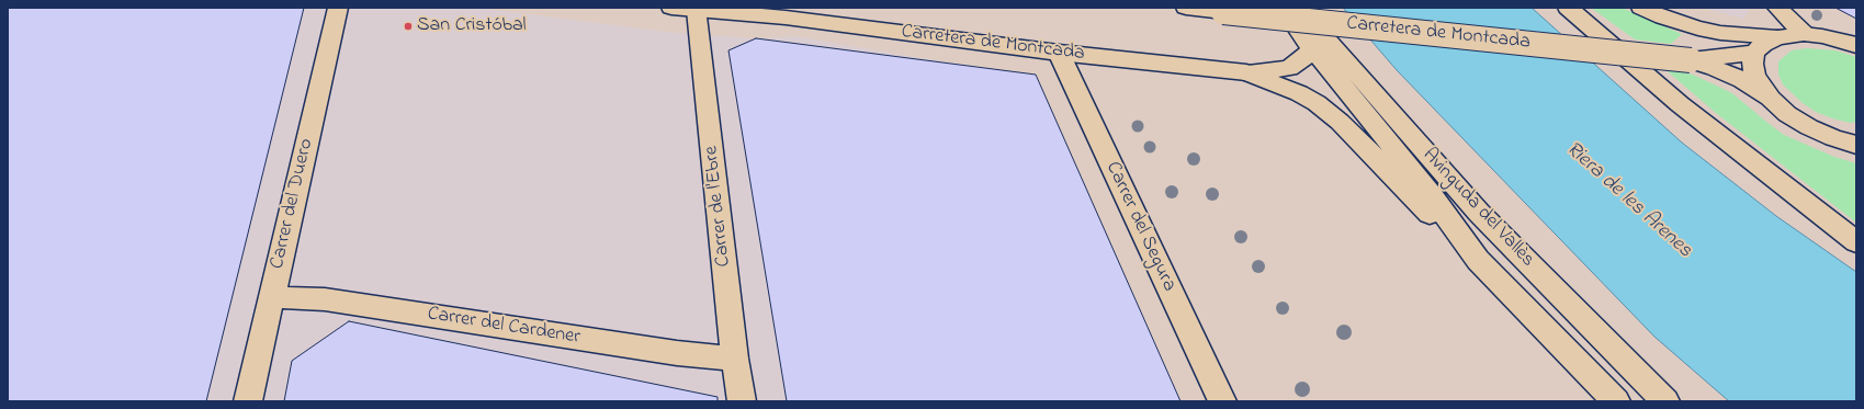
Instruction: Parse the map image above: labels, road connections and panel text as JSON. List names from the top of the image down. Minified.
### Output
{"streets":{"street":["Carretera de Montcada","Carrer del Duero","Carrer de l'Ebre","Avinguda del Vallès","Carrer del Segura","Carrer del Cardener"]},"crossings":[["Carretera de Montcada","Carrer de l'Ebre"],["Carretera de Montcada","Carrer del Segura"],["Carrer del Duero","Carrer del Cardener"],["Carrer de l'Ebre","Carrer del Cardener"]],"water":["Riera de les Arenes"],"places":["San Cristóbal"]}
